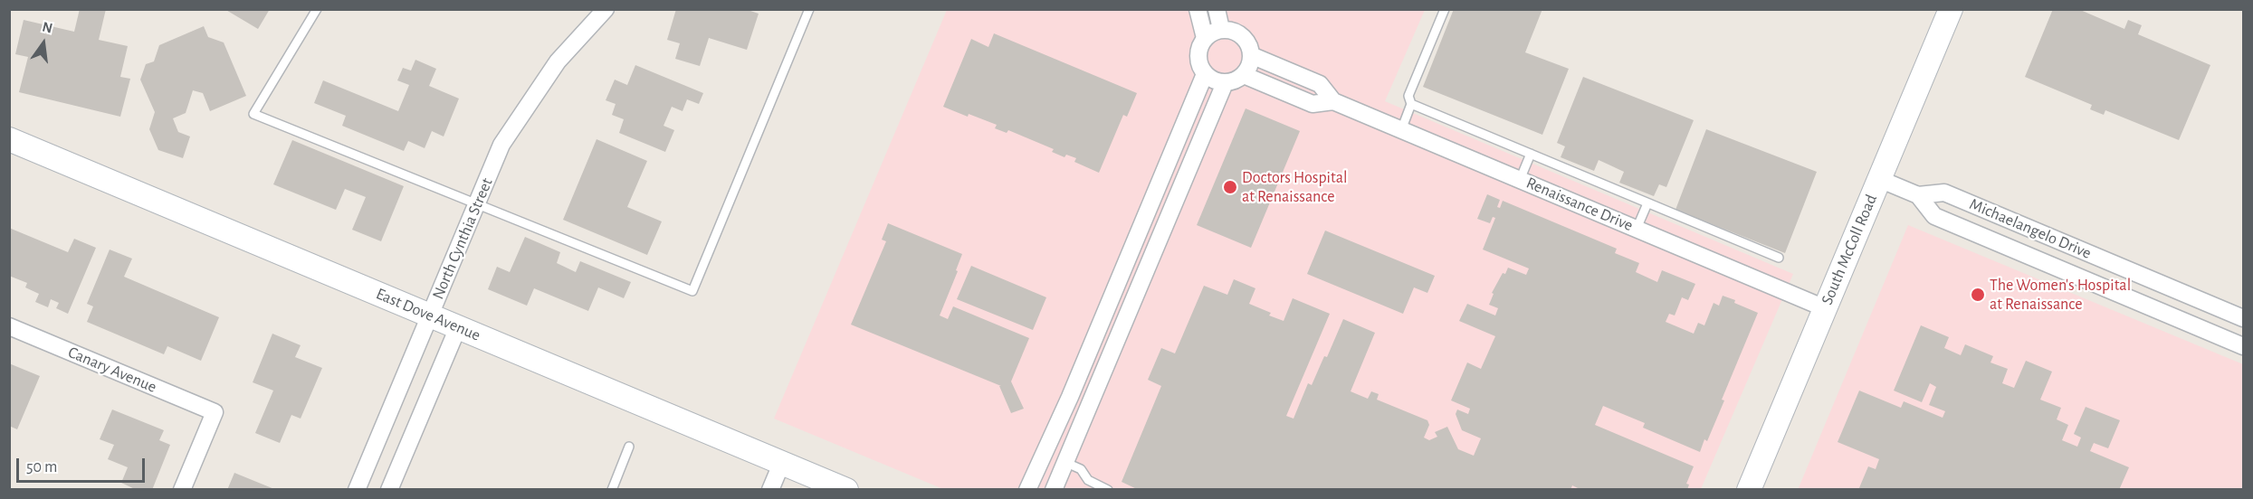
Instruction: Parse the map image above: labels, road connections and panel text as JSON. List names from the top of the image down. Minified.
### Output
{"streets":{"main road":["South McColl Road","East Dove Avenue"],"street":["Renaissance Drive","Michaelangelo Drive","North Cynthia Street","Canary Avenue"]},"crossings":[["Renaissance Drive","South McColl Road"],["Michaelangelo Drive","South McColl Road"],["North Cynthia Street","East Dove Avenue"]],"places":["Doctors Hospital at Renaissance","The Women's Hospital at Renaissance"],"scale_bar":"50 m","north":"top"}
